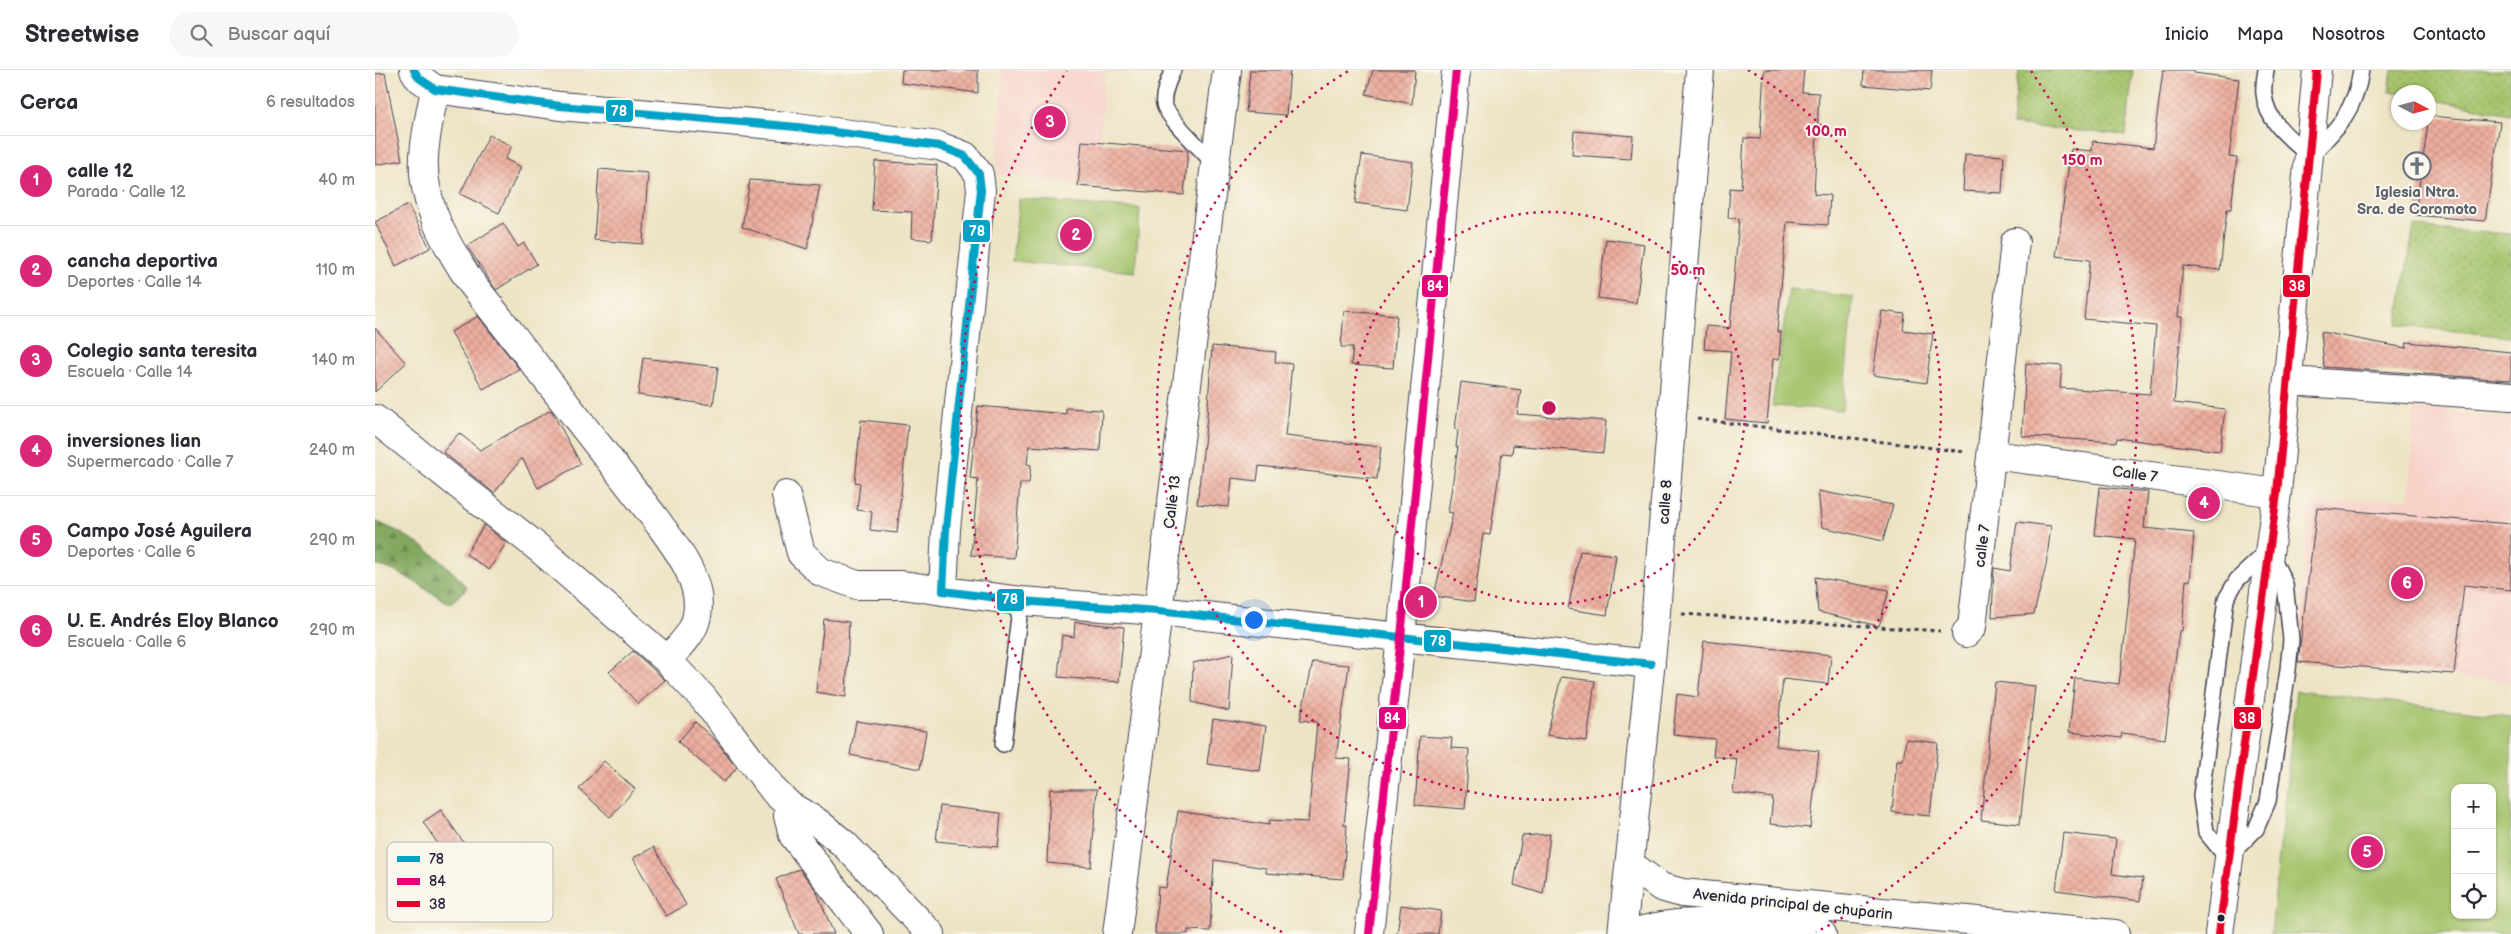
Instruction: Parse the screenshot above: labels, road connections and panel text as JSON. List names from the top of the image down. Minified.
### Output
{"streets":{"street":["Calle 7","Calle 13","calle 8","calle 7","Avenida principal de chuparin"]},"crossings":[["Calle 7","calle 7"],["calle 8","Avenida principal de chuparin"]],"places":{"church":["Iglesia Ntra. Sra. de Coromoto"]},"lines":["transit line 78","transit line 84","transit line 38"],"legend":["78","84","38"],"north":"right","page":{"header":"Streetwise","search":"Buscar aquí","nav":["Inicio","Mapa","Nosotros","Contacto"],"heading":["Cerca","6 resultados"],"pins":["3","2","4","6","1","5"],"list":[{"mark":"1","name":"calle 12","note":"Parada · Calle 12","value":"40 m"},{"mark":"2","name":"cancha deportiva","note":"Deportes · Calle 14","value":"110 m"},{"mark":"3","name":"Colegio santa teresita","note":"Escuela · Calle 14","value":"140 m"},{"mark":"4","name":"inversiones lian","note":"Supermercado · Calle 7","value":"240 m"},{"mark":"5","name":"Campo José Aguilera","note":"Deportes · Calle 6","value":"290 m"},{"mark":"6","name":"U. E. Andrés Eloy Blanco","note":"Escuela · Calle 6","value":"290 m"}],"map_buttons":["+","−"]},"rings":["100 m","150 m","50 m"]}
